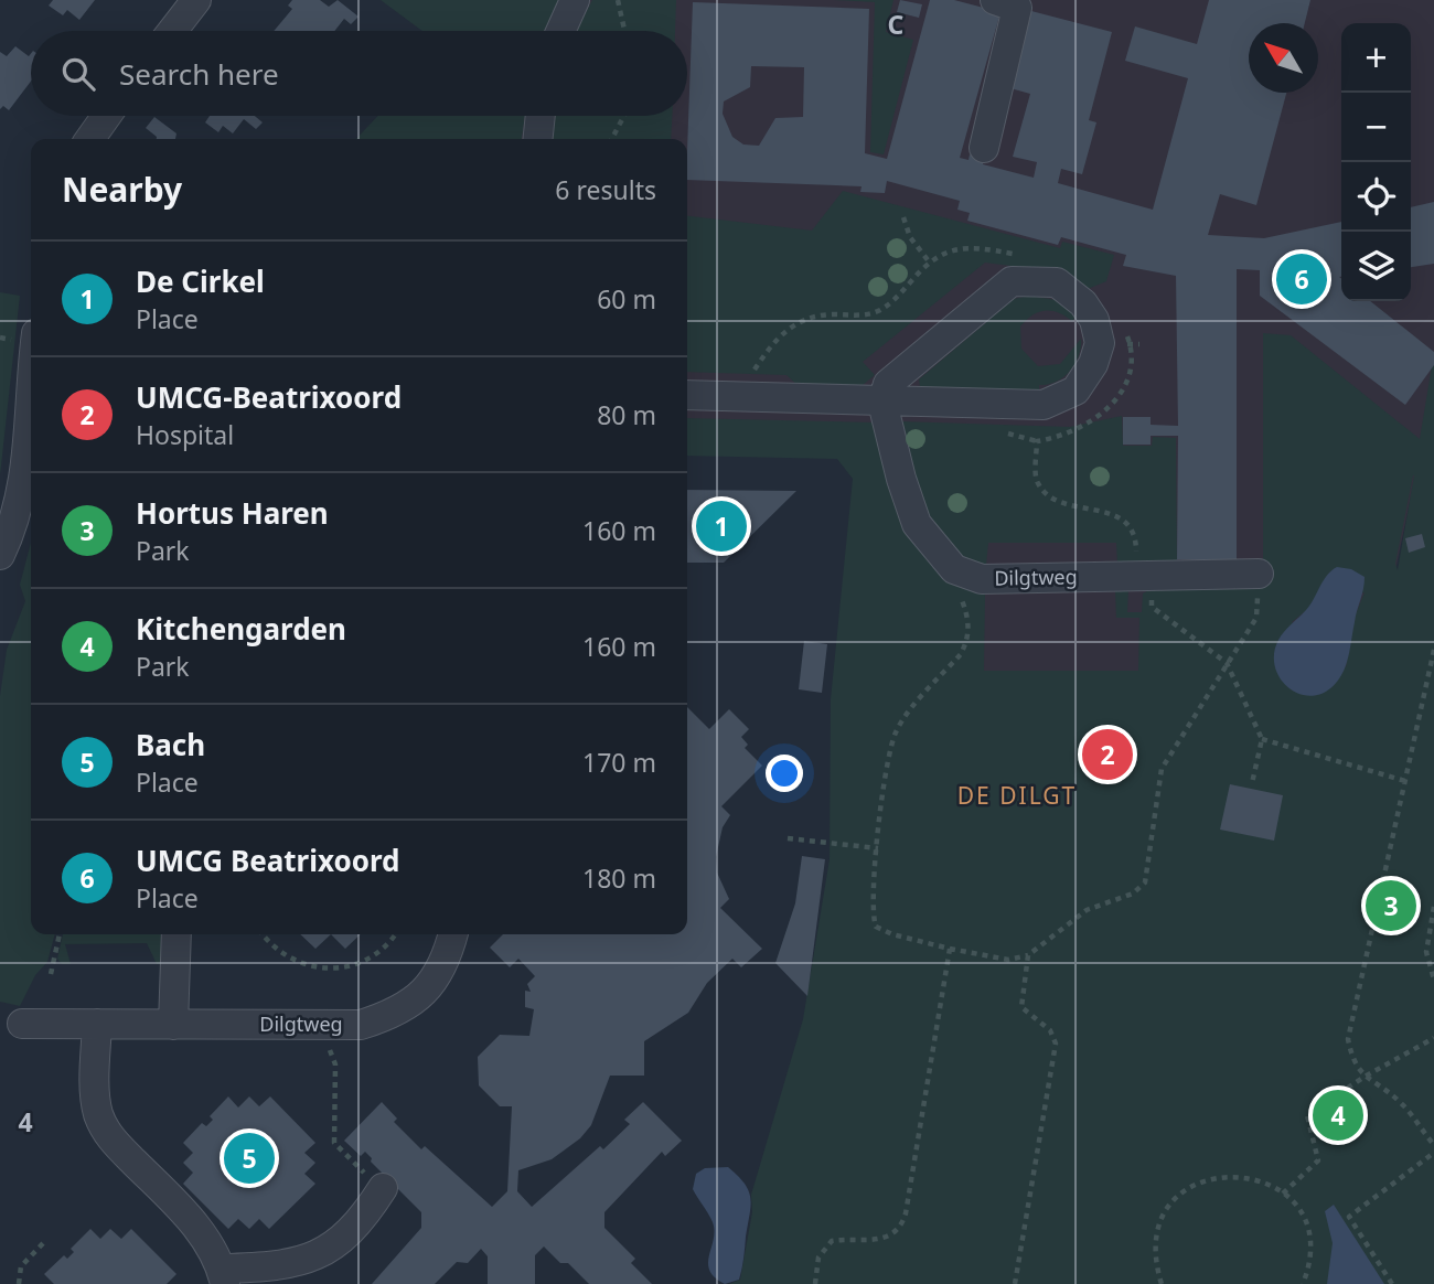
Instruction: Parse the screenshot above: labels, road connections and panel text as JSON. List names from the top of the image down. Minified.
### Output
{"streets":{"street":["Dilgtweg"]},"districts":["DE DILGT"],"north":"top left","page":{"map_buttons":["+","−"],"search":"Search here","heading":["Nearby","6 results"],"list":[{"mark":"1","name":"De Cirkel","note":"Place","value":"60 m"},{"mark":"2","name":"UMCG-Beatrixoord","note":"Hospital","value":"80 m"},{"mark":"3","name":"Hortus Haren","note":"Park","value":"160 m"},{"mark":"4","name":"Kitchengarden","note":"Park","value":"160 m"},{"mark":"5","name":"Bach","note":"Place","value":"170 m"},{"mark":"6","name":"UMCG Beatrixoord","note":"Place","value":"180 m"}],"pins":["6","1","2","3","4","5"]},"grid":{"columns":["C"],"rows":["4"]}}
